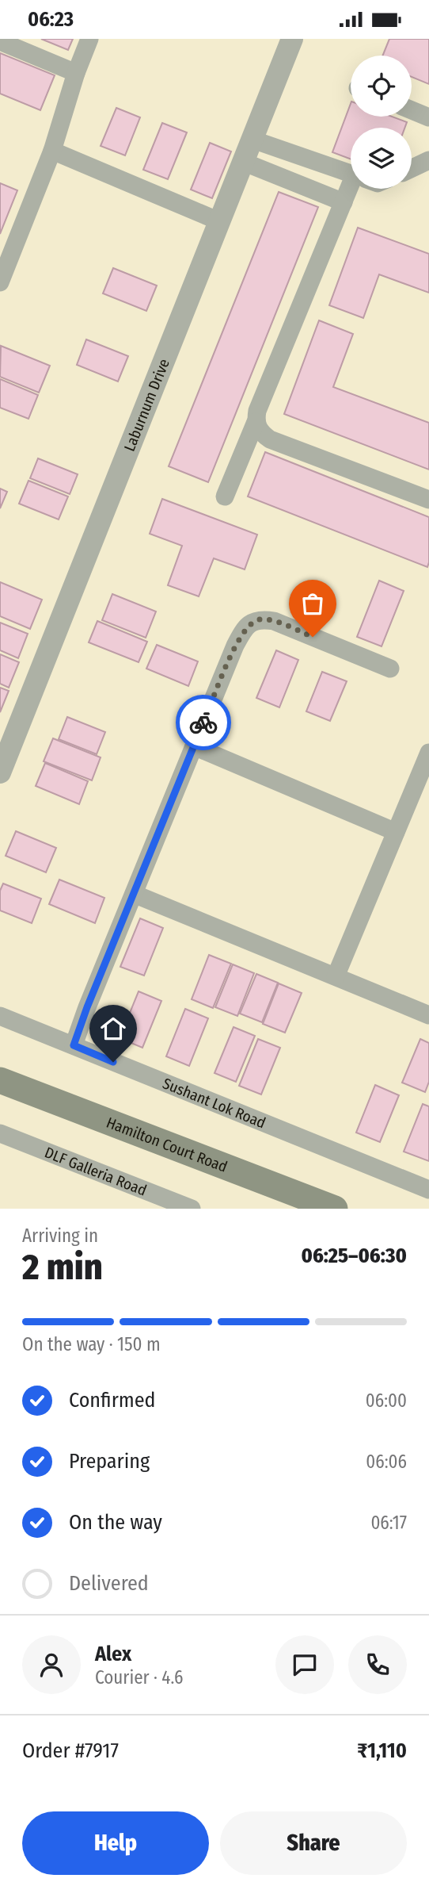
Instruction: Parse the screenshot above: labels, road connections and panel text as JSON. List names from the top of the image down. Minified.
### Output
{"streets":{"main road":["Hamilton Court Road"],"street":["Laburnum Drive","Sushant Lok Road","DLF Galleria Road"]},"page":{"status":"06:23","heading":["2 min","Arriving in","06:25–06:30"],"panel":["Alex","Courier · 4.6","Order #7917","₹1,110"],"bar":"On the way · 150 m","list":[["Confirmed","06:00"],["Preparing","06:06"],["On the way","06:17"],"Delivered"],"buttons":["Help","Share"]}}
